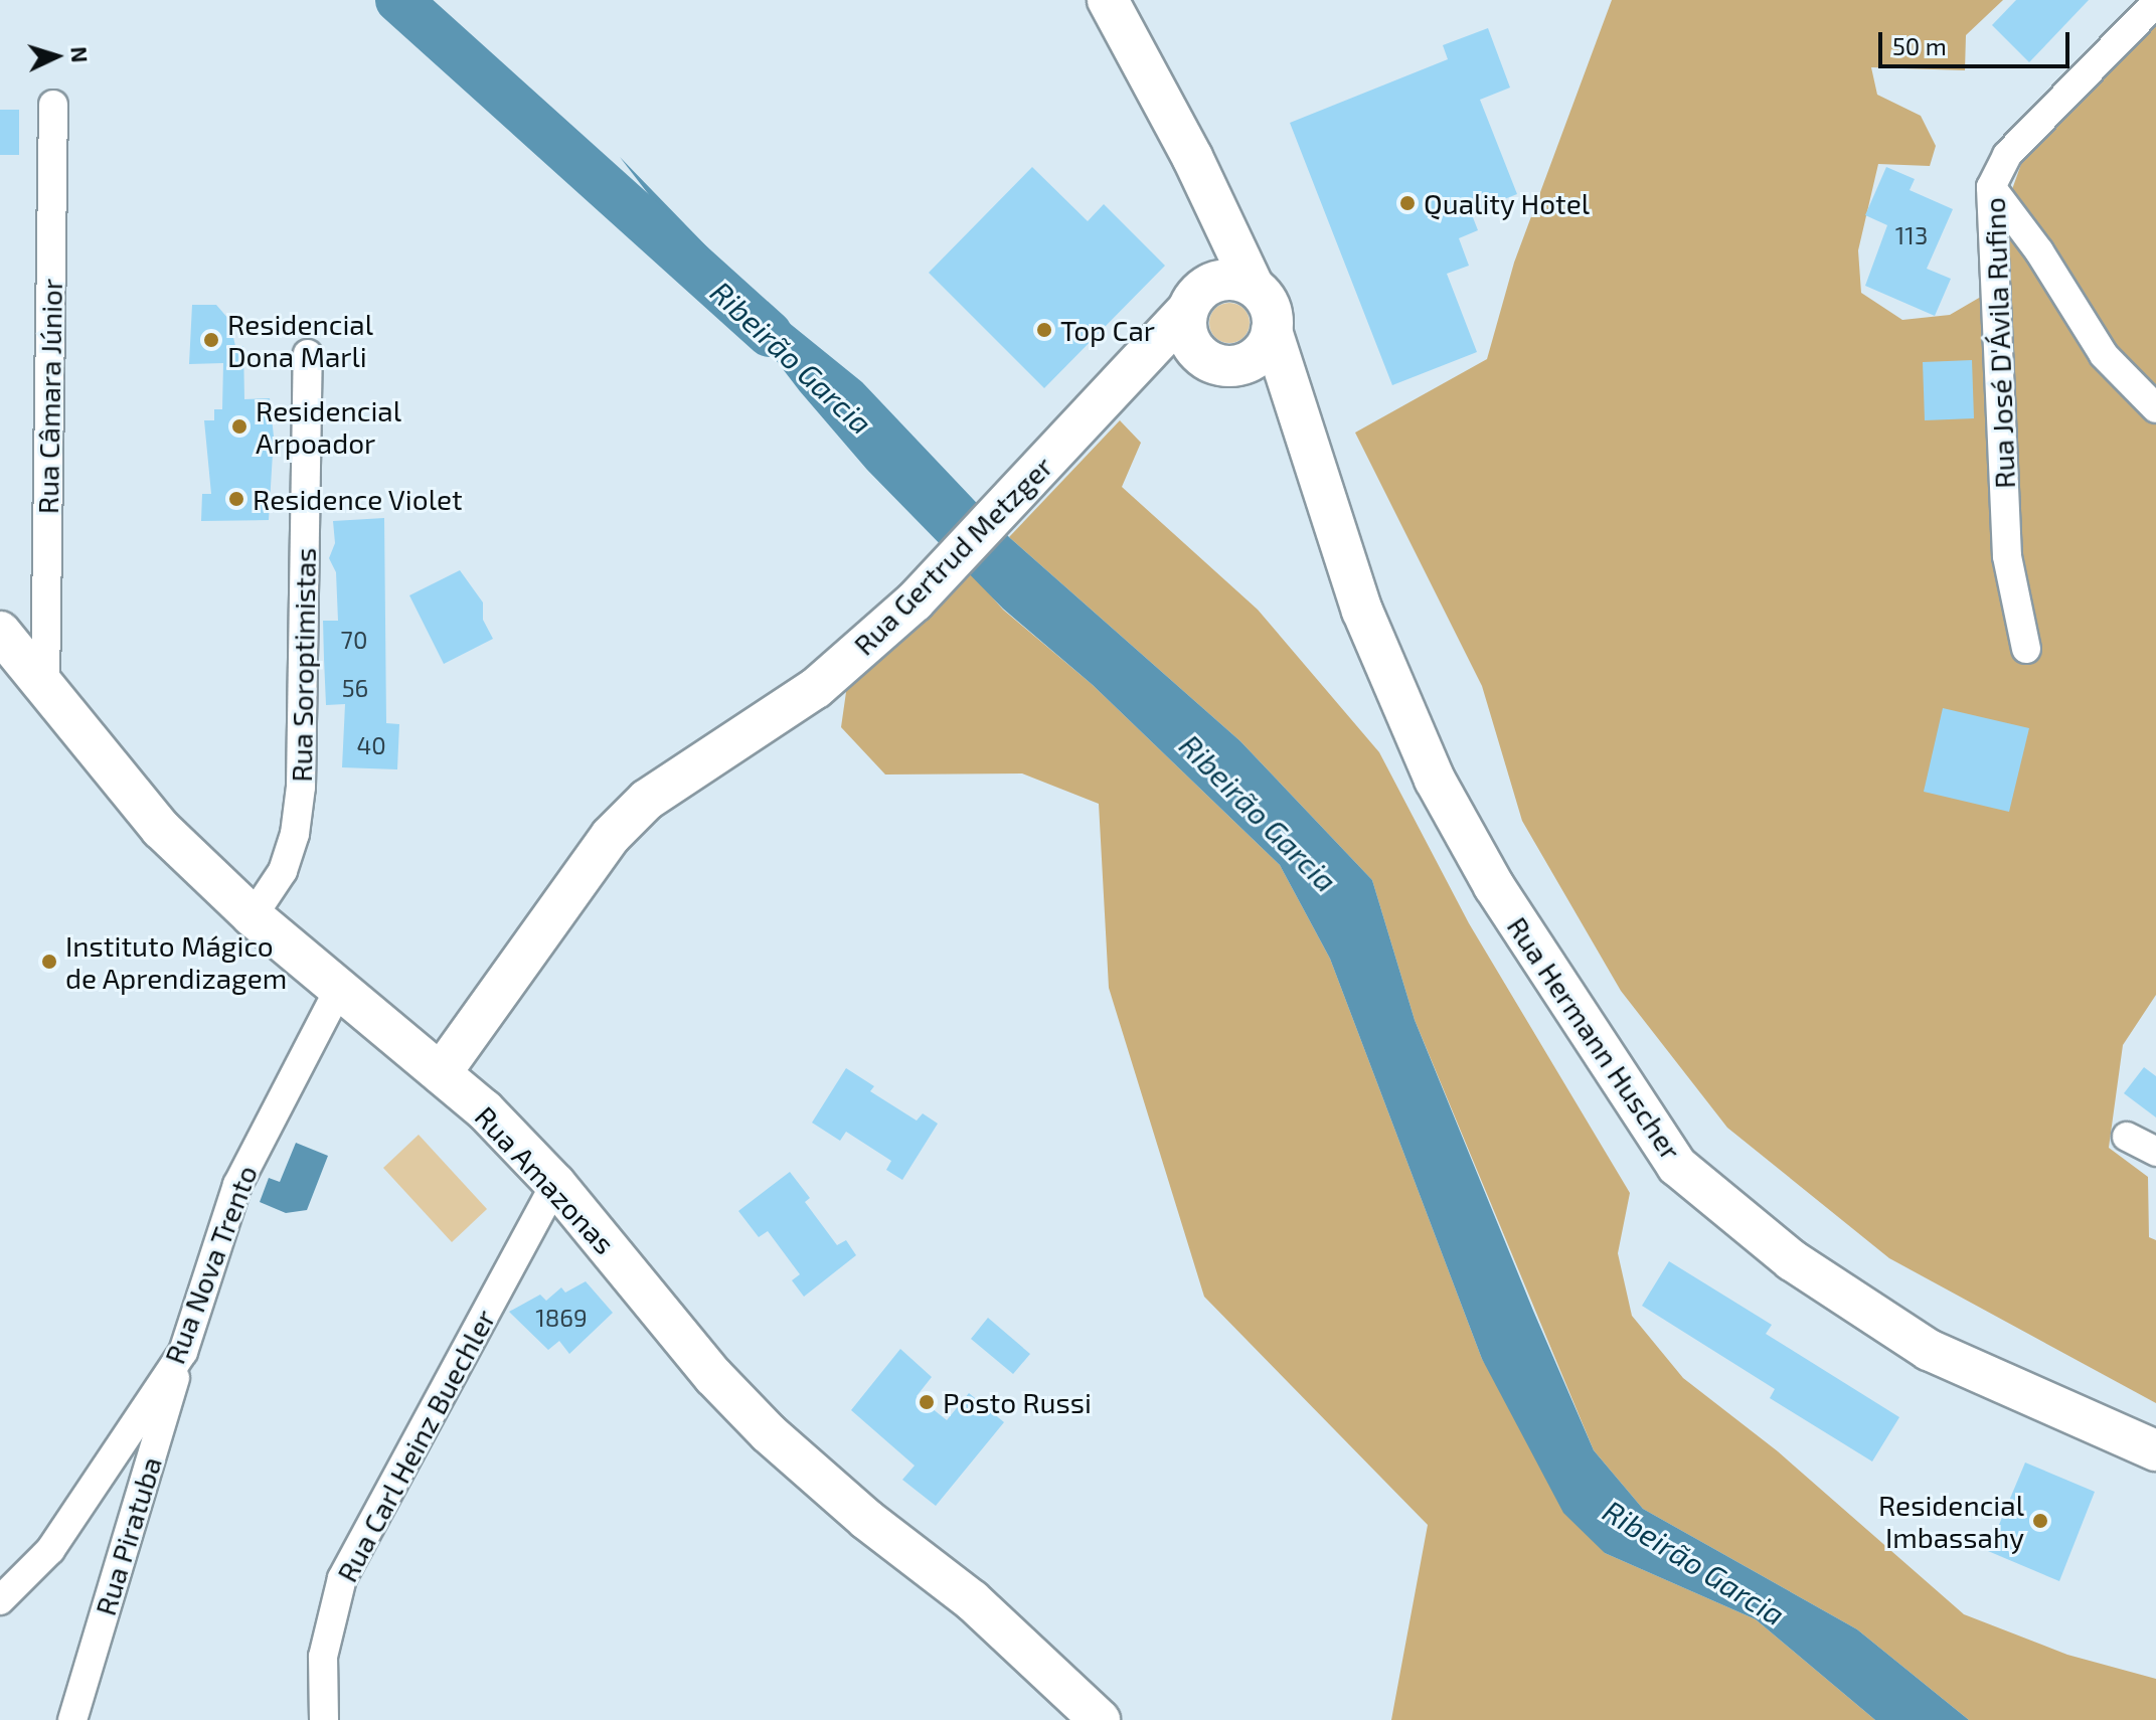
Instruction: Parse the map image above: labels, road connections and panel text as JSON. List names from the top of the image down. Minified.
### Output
{"streets":{"main road":["Rua Gertrud Metzger","Rua Hermann Huscher","Rua Amazonas"],"street":["Rua José D'Ávila Rufino","Rua Câmara Júnior","Rua Soroptimistas","Rua Nova Trento","Rua Carl Heinz Buechler","Rua Piratuba"]},"crossings":[["Rua Câmara Júnior","Rua Amazonas"],["Rua Gertrud Metzger","Rua Hermann Huscher"],["Rua Gertrud Metzger","Rua Amazonas"],["Rua Soroptimistas","Rua Amazonas"],["Rua Amazonas","Rua Nova Trento"],["Rua Amazonas","Rua Carl Heinz Buechler"],["Rua Nova Trento","Rua Piratuba"]],"water":["Ribeirão Garcia"],"places":["Quality Hotel","Top Car","Residencial Dona Marli","Residencial Arpoador","Residence Violet","Instituto Mágico de Aprendizagem","Posto Russi","Residencial Imbassahy"],"house_numbers":["113","70","56","40","1869"],"scale_bar":"50 m","north":"right"}
